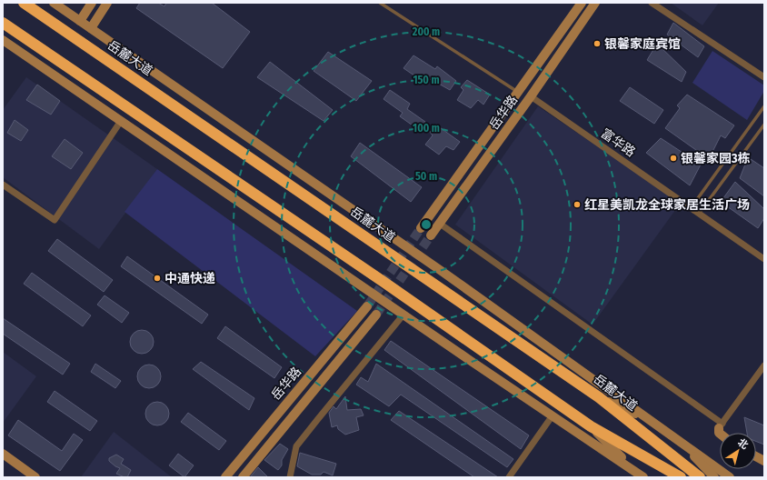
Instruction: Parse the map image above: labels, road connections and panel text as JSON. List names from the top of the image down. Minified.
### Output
{"streets":{"highway":["岳麓大道"],"street":["岳华路","富华路"]},"crossings":[["岳华路","富华路"]],"places":["银馨家庭宾馆","银馨家园3栋","红星美凯龙全球家居生活广场","中通快递"],"north":"top right","rings":["200 m","150 m","100 m","50 m"]}
